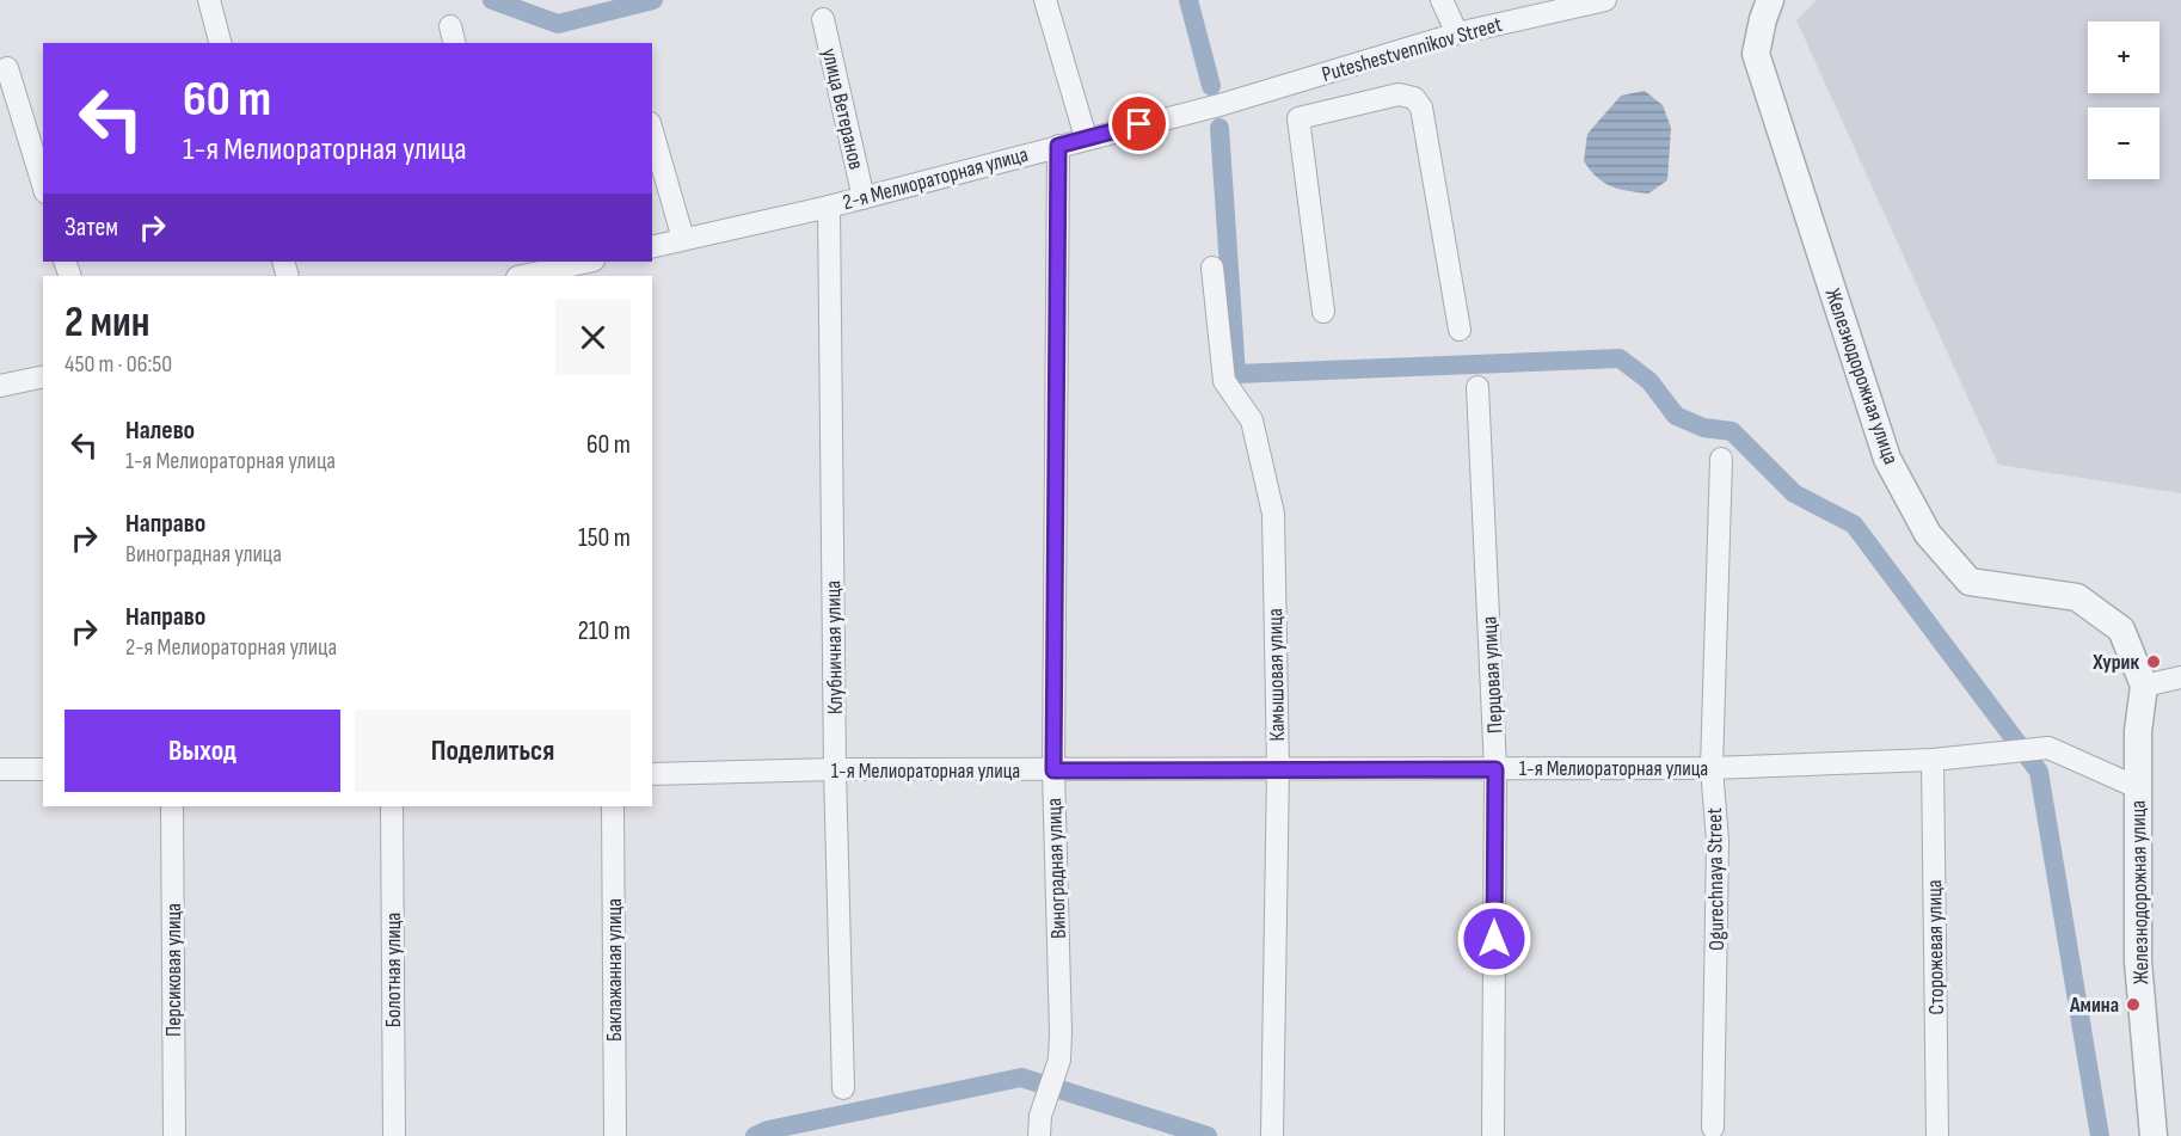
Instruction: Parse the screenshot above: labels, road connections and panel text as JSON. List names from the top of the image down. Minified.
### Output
{"streets":{"street":["Puteshestvennikov Street","улица Ветеранов","2-я Мелиораторная улица","Железнодорожная улица","Клубничная улица","Камышовая улица","Перцовая улица","1-я Мелиораторная улица","Виноградная улица","Ogurechnaya Street","Сторожевая улица","Персиковая улица","Болотная улица","Баклажанная улица"]},"crossings":[["Puteshestvennikov Street","2-я Мелиораторная улица"],["улица Ветеранов","2-я Мелиораторная улица"],["2-я Мелиораторная улица","Клубничная улица"],["2-я Мелиораторная улица","Виноградная улица"],["Железнодорожная улица","1-я Мелиораторная улица"],["Клубничная улица","1-я Мелиораторная улица"],["Камышовая улица","1-я Мелиораторная улица"],["Перцовая улица","1-я Мелиораторная улица"],["1-я Мелиораторная улица","Виноградная улица"],["1-я Мелиораторная улица","Ogurechnaya Street"],["1-я Мелиораторная улица","Сторожевая улица"]],"places":["Хурик","Амина"],"page":{"map_buttons":["+","−"],"turn":["60 m","1-я Мелиораторная улица"],"then":"Затем","heading":["2 мин","450 m · 06:50"],"list":[{"name":"Налево","note":"1-я Мелиораторная улица","value":"60 m"},{"name":"Направо","note":"Виноградная улица","value":"150 m"},{"name":"Направо","note":"2-я Мелиораторная улица","value":"210 m"}],"buttons":["Выход","Поделиться"]}}
